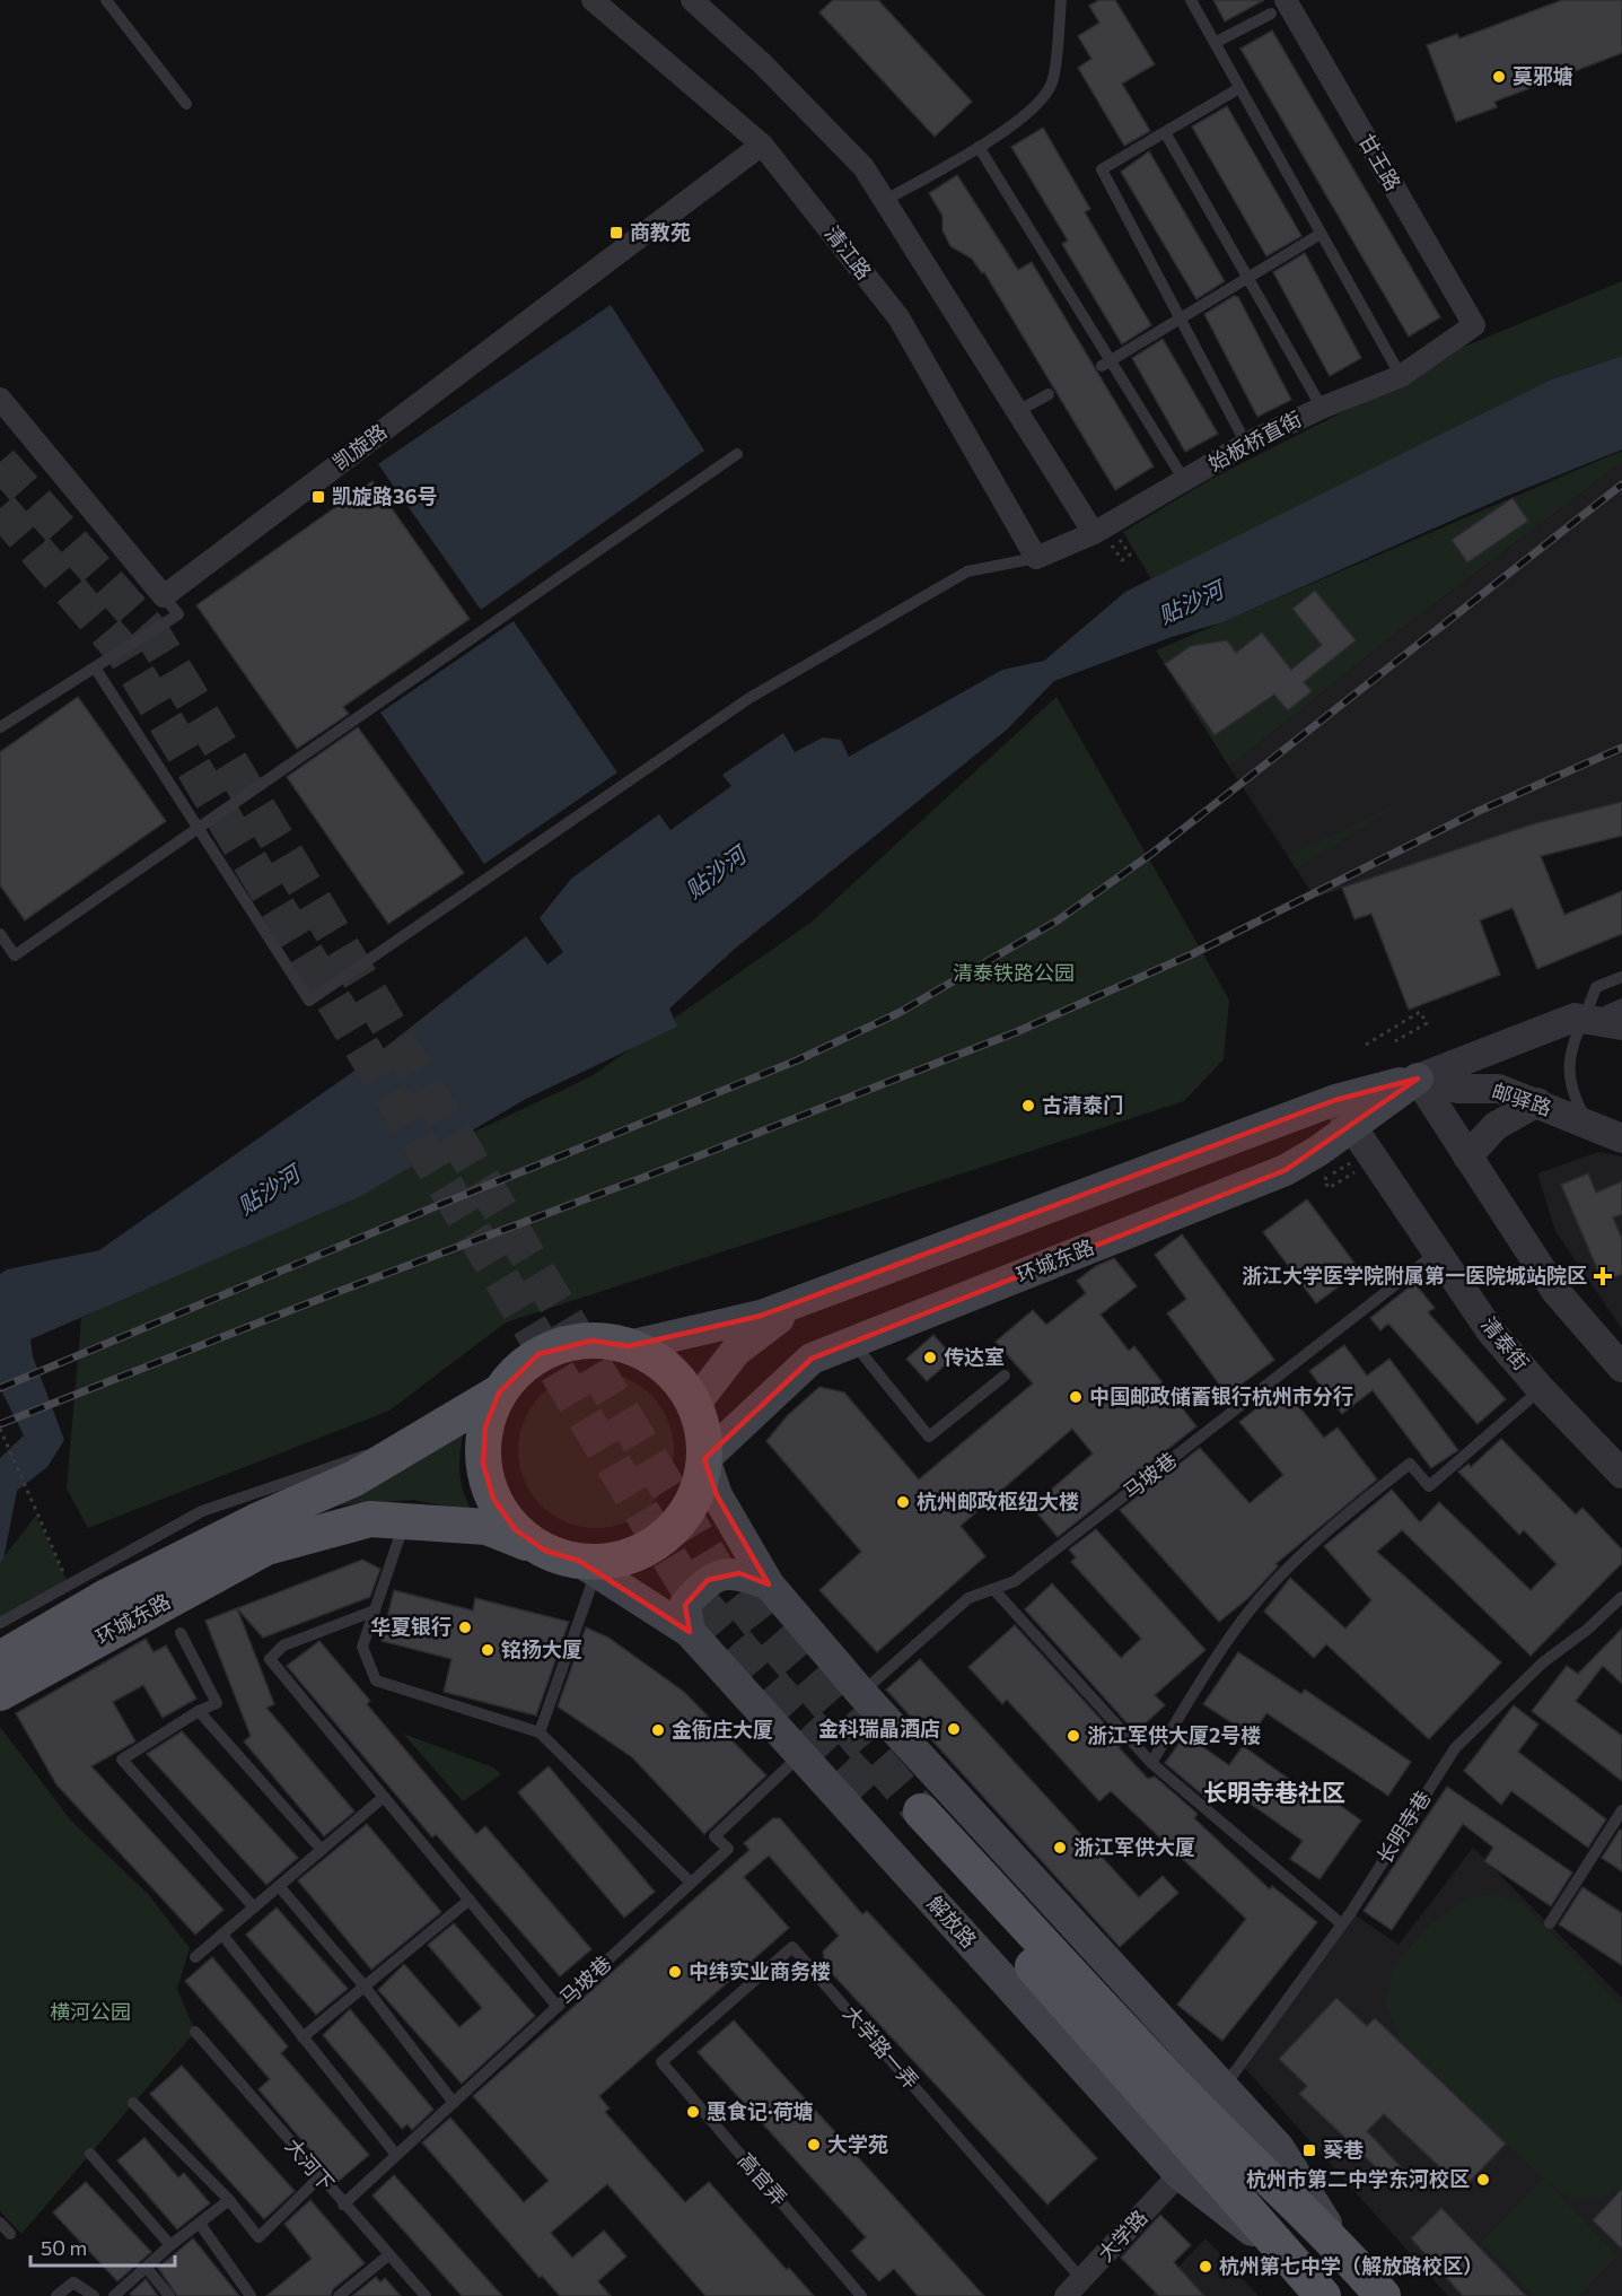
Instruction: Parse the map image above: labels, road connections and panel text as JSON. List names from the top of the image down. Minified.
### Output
{"streets":{"main road":["环城东路","解放路"],"street":["甘王路","清江路","始板桥直街","凯旋路","邮驿路","清泰街","大学路"],"lane":["马坡巷","长明寺巷","大学路一弄","大河下","高官弄"]},"crossings":[["甘王路","始板桥直街"],["清江路","始板桥直街"],["清江路","凯旋路"],["邮驿路","环城东路"],["环城东路","清泰街"],["环城东路","解放路"],["清泰街","马坡巷"],["马坡巷","解放路"],["马坡巷","大河下"],["长明寺巷","解放路"],["解放路","大学路"],["大学路一弄","高官弄"],["大学路一弄","大学路"]],"districts":["长明寺巷社区"],"water":["贴沙河"],"parks":["清泰铁路公园","横河公园"],"places":{"other":["莫邪塘","古清泰门","传达室","中国邮政储蓄银行杭州市分行","杭州邮政枢纽大楼","华夏银行","铭扬大厦","金科瑞晶酒店","金衙庄大厦","浙江军供大厦2号楼","浙江军供大厦","中纬实业商务楼","惠食记·荷塘","大学苑","杭州市第二中学东河校区","杭州第七中学（解放路校区）"],"transit":["商教苑","凯旋路36号","葵巷"],"health":["浙江大学医学院附属第一医院城站院区"]},"scale_bar":"50 m"}
